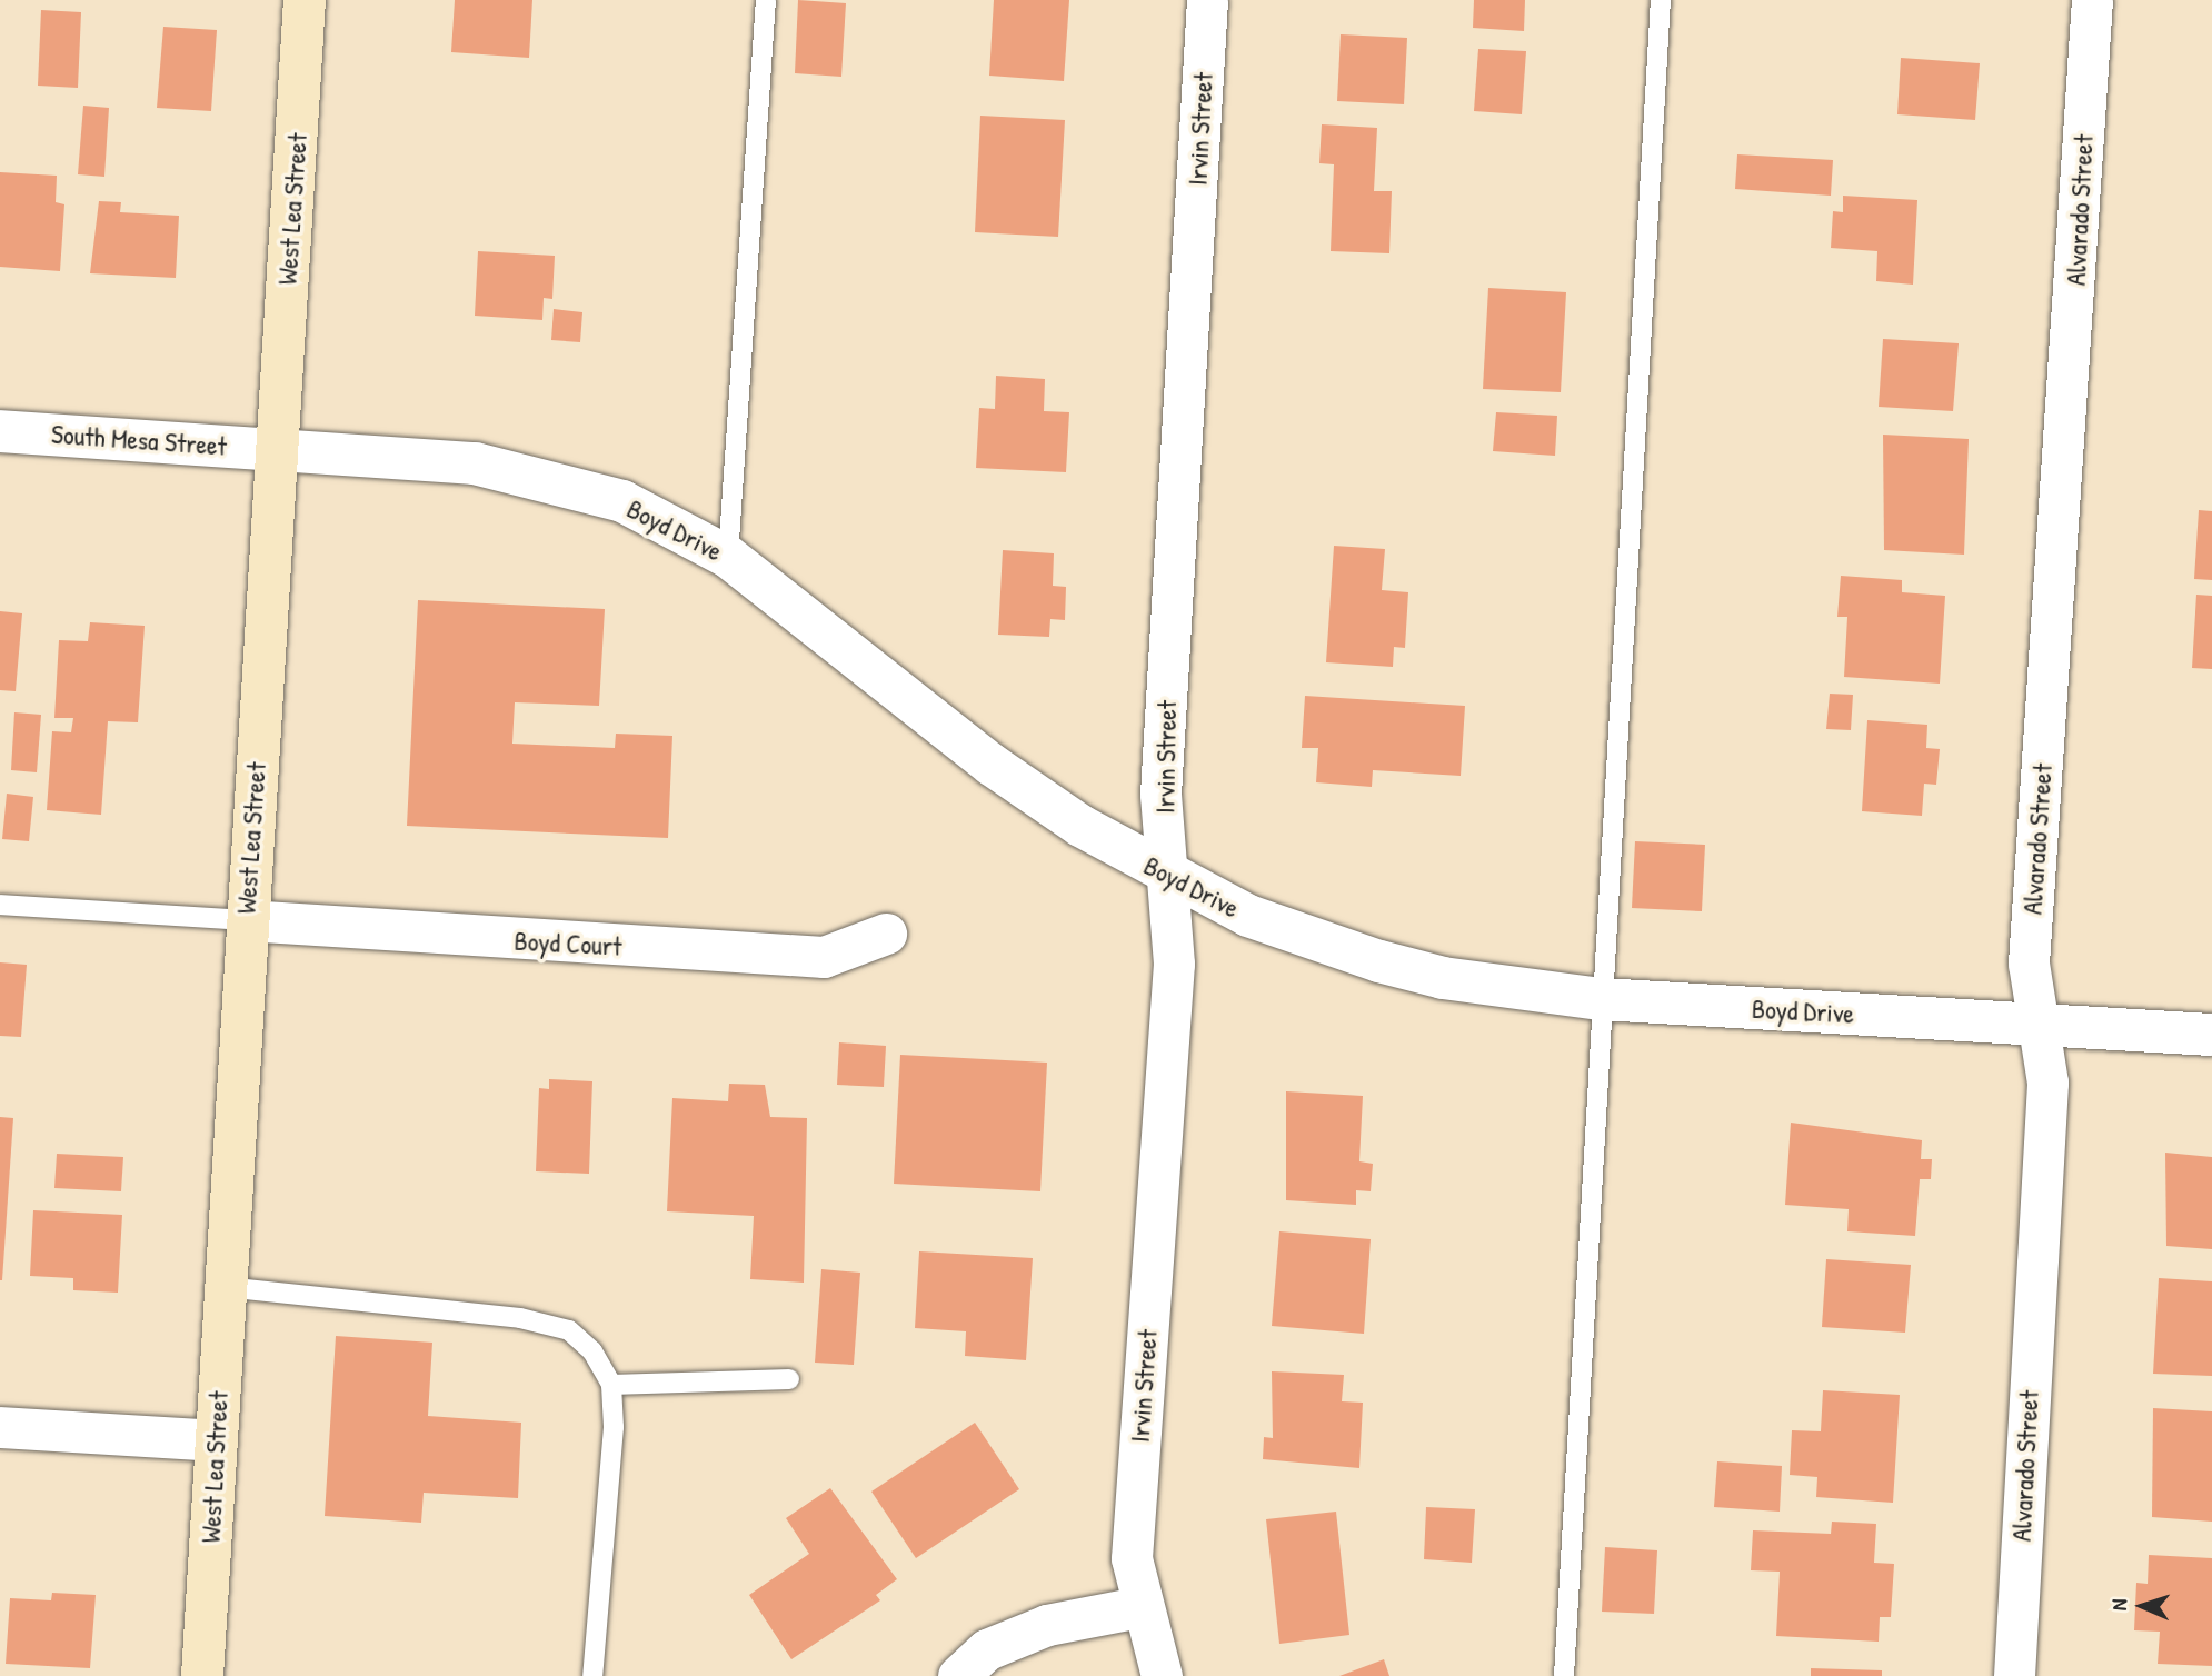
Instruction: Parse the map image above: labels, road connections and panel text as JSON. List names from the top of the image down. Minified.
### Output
{"streets":{"main road":["West Lea Street"],"street":["Irvin Street","Alvarado Street","South Mesa Street","Boyd Drive","Boyd Court"]},"crossings":[["Irvin Street","Boyd Drive"],["West Lea Street","South Mesa Street"],["West Lea Street","Boyd Drive"],["West Lea Street","Boyd Court"],["Alvarado Street","Boyd Drive"],["South Mesa Street","Boyd Drive"]],"north":"left"}
